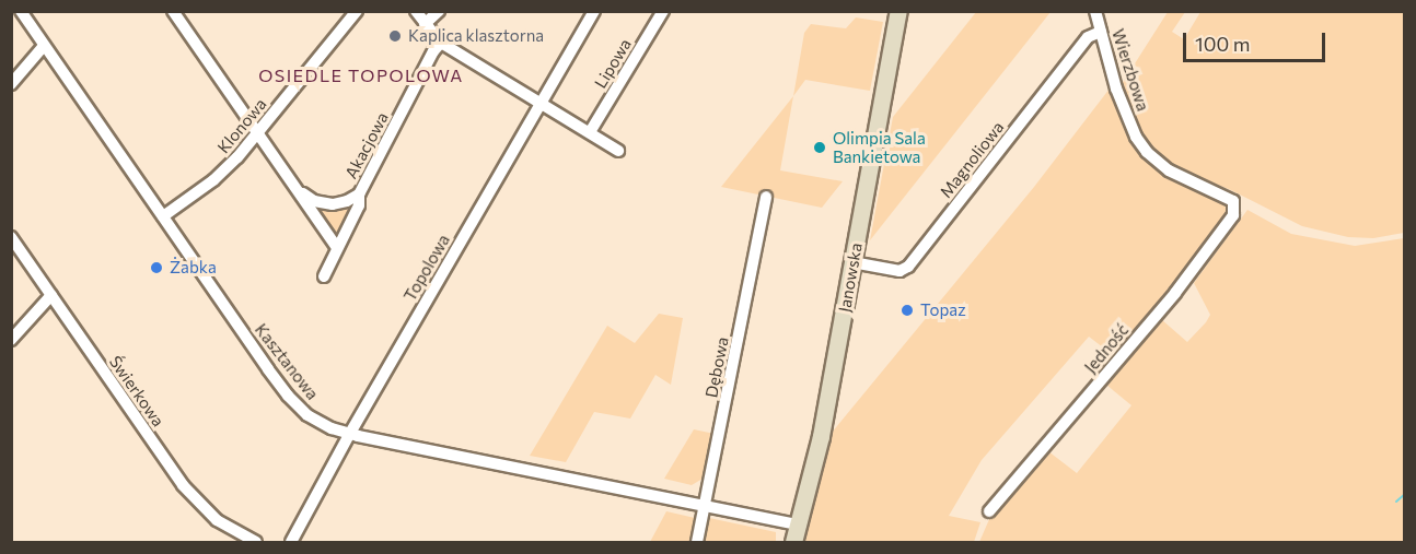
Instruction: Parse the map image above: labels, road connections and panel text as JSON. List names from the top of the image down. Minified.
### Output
{"streets":{"main road":["Janowska"],"street":["Lipowa","Wierzbowa","Klonowa","Akacjowa","Magnoliowa","Topolowa","Jedność","Kasztanowa","Dębowa","Świerkowa"]},"crossings":[["Wierzbowa","Magnoliowa"],["Wierzbowa","Jedność"],["Klonowa","Kasztanowa"],["Magnoliowa","Janowska"],["Topolowa","Kasztanowa"],["Janowska","Kasztanowa"],["Kasztanowa","Dębowa"]],"districts":["OSIEDLE TOPOLOWA"],"places":["Kaplica klasztorna","Olimpia Sala Bankietowa","Żabka","Topaz"],"scale_bar":"100 m"}
